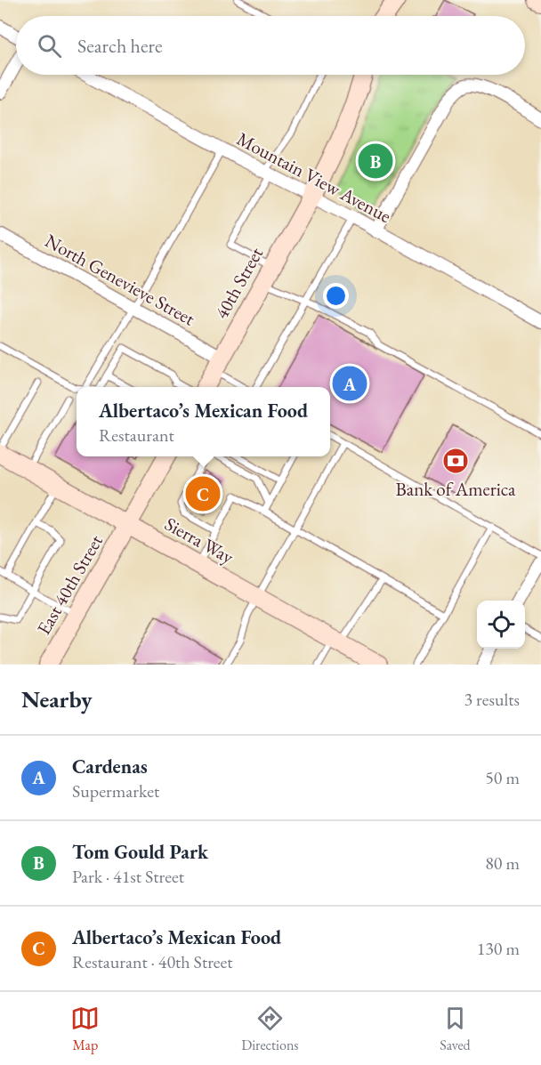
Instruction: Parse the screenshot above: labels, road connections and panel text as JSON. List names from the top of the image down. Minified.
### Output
{"streets":{"main road":["40th Street","Sierra Way","East 40th Street"],"street":["Mountain View Avenue","North Genevieve Street"]},"crossings":[["Mountain View Avenue","40th Street"],["North Genevieve Street","40th Street"],["Sierra Way","East 40th Street"]],"places":{"bank":["Bank of America"]},"page":{"search":"Search here","pins":["B","A","C"],"popup":["Albertaco’s Mexican Food","Restaurant"],"heading":["Nearby","3 results"],"list":[{"mark":"A","name":"Cardenas","note":"Supermarket","value":"50 m"},{"mark":"B","name":"Tom Gould Park","note":"Park · 41st Street","value":"80 m"},{"mark":"C","name":"Albertaco’s Mexican Food","note":"Restaurant · 40th Street","value":"130 m"}],"nav":["Map","Directions","Saved"]}}
